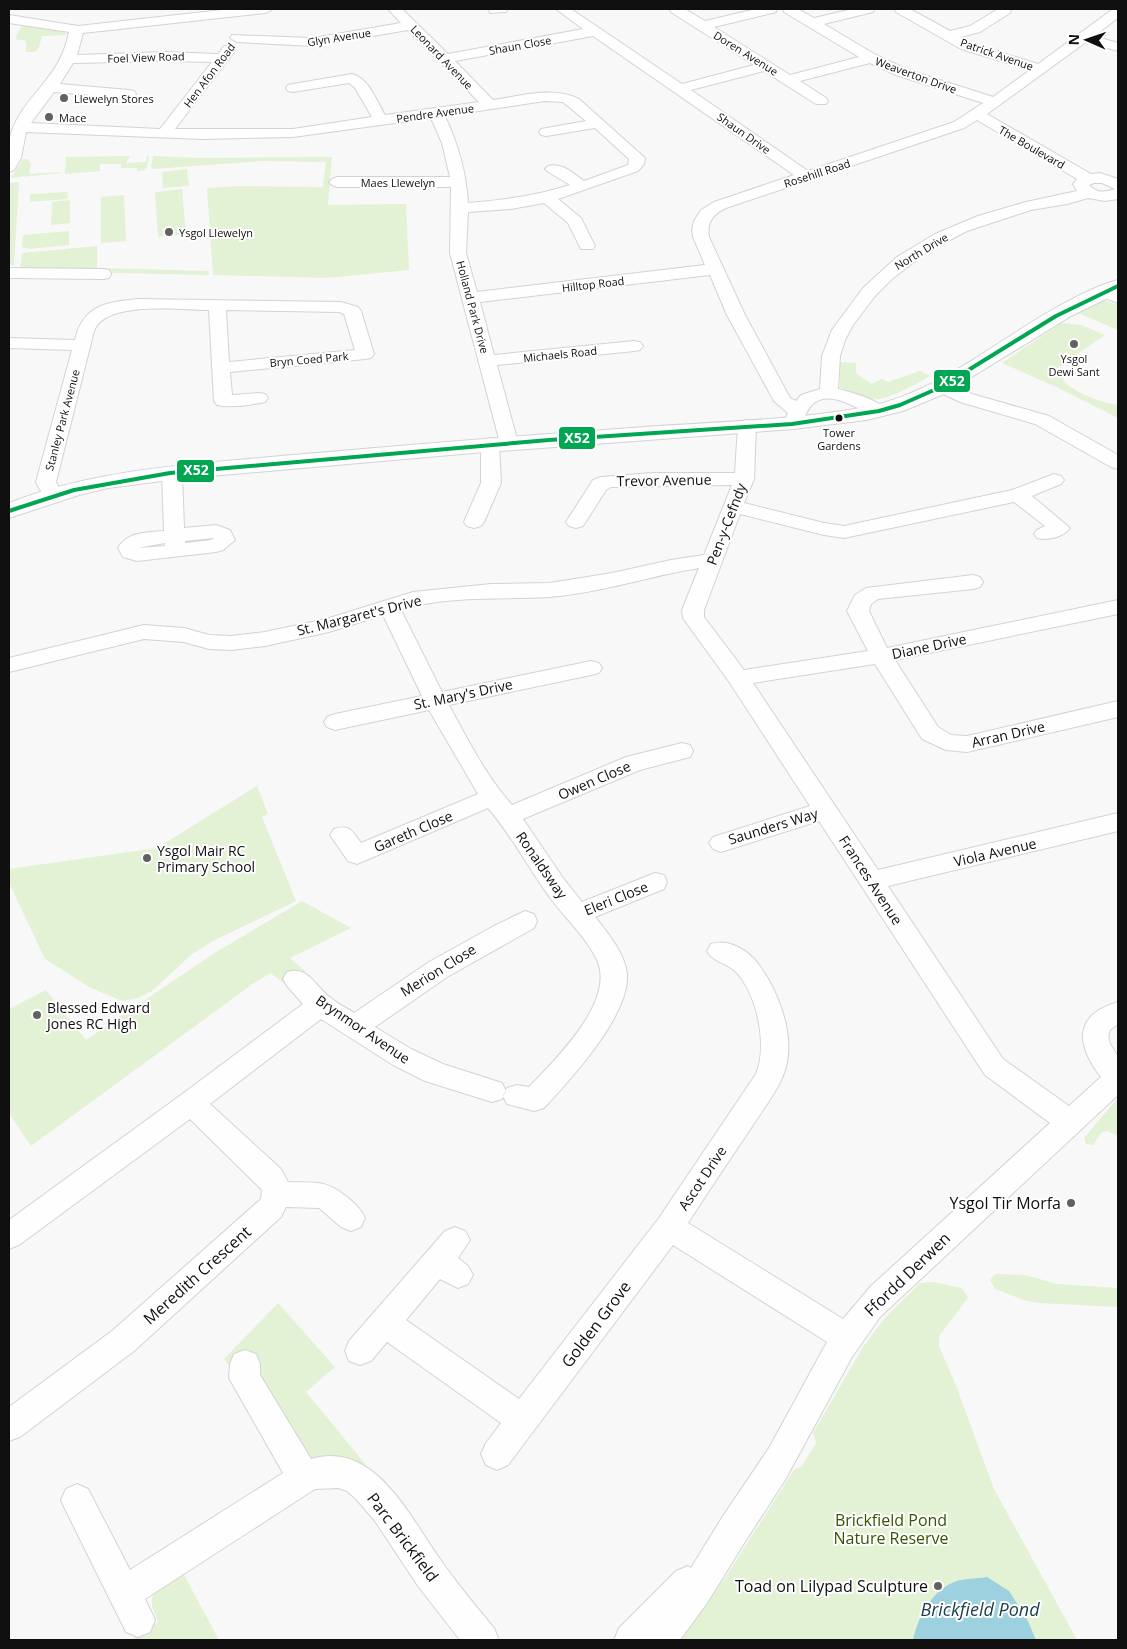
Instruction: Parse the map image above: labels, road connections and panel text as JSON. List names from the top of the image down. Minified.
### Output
{"streets":{"street":["Glyn Avenue","Shaun Close","Doren Avenue","Patrick Avenue","Foel View Road","Leonard Avenue","Hen Afon Road","Weaverton Drive","Pendre Avenue","Shaun Drive","The Boulevard","Rosehill Road","Maes Llewelyn","North Drive","Hilltop Road","Holland Park Drive","Michaels Road","Bryn Coed Park","Stanley Park Avenue","Trevor Avenue","Pen-y-Cefndy","St. Margaret's Drive","Diane Drive","St. Mary's Drive","Arran Drive","Owen Close","Saunders Way","Gareth Close","Viola Avenue","Ronaldsway","Frances Avenue","Eleri Close","Merion Close","Brynmor Avenue","Ascot Drive","Ffordd Derwen","Meredith Crescent","Golden Grove","Parc Brickfield"]},"crossings":[["Glyn Avenue","Leonard Avenue"],["Glyn Avenue","Hen Afon Road"],["Shaun Close","Leonard Avenue"],["Shaun Close","Shaun Drive"],["Doren Avenue","Weaverton Drive"],["Patrick Avenue","Rosehill Road"],["Foel View Road","Hen Afon Road"],["Leonard Avenue","Pendre Avenue"],["Hen Afon Road","Pendre Avenue"],["Weaverton Drive","Rosehill Road"],["Pendre Avenue","Holland Park Drive"],["Shaun Drive","Rosehill Road"],["The Boulevard","Rosehill Road"],["The Boulevard","North Drive"],["Rosehill Road","Hilltop Road"],["Maes Llewelyn","Holland Park Drive"],["Hilltop Road","Holland Park Drive"],["Holland Park Drive","Michaels Road"],["Bryn Coed Park","Stanley Park Avenue"],["Trevor Avenue","Pen-y-Cefndy"],["Pen-y-Cefndy","St. Margaret's Drive"],["Pen-y-Cefndy","Frances Avenue"],["St. Margaret's Drive","Ronaldsway"],["Diane Drive","Arran Drive"],["Diane Drive","Frances Avenue"],["St. Mary's Drive","Ronaldsway"],["Owen Close","Ronaldsway"],["Saunders Way","Frances Avenue"],["Gareth Close","Ronaldsway"],["Viola Avenue","Frances Avenue"],["Ronaldsway","Eleri Close"],["Ronaldsway","Brynmor Avenue"],["Frances Avenue","Ffordd Derwen"],["Merion Close","Brynmor Avenue"],["Ascot Drive","Golden Grove"]],"water":["Brickfield Pond"],"parks":["Brickfield Pond Nature Reserve"],"places":["Llewelyn Stores","Mace","Ysgol Llewelyn","Ysgol Dewi Sant","Tower Gardens","Ysgol Mair RC Primary School","Blessed Edward Jones RC High","Ysgol Tir Morfa","Toad on Lilypad Sculpture"],"lines":["transit line X52"],"north":"left"}
